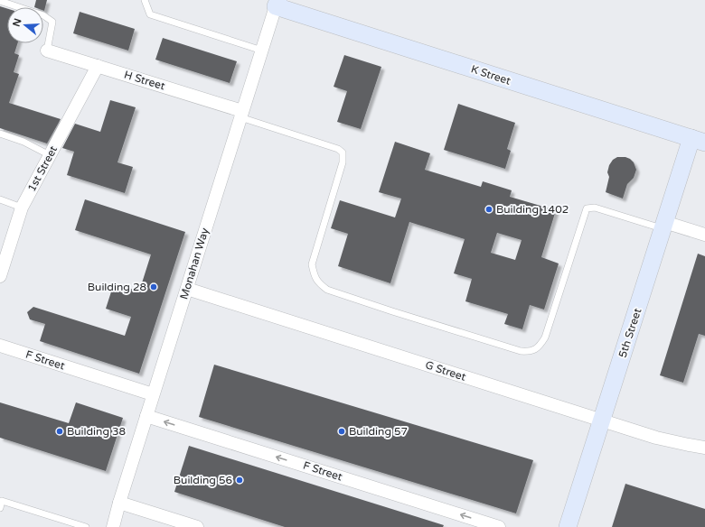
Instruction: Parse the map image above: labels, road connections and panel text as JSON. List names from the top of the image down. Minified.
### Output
{"streets":{"street":["K Street","H Street","1st Street","Monahan Way","5th Street","F Street","G Street"]},"crossings":[["K Street","Monahan Way"],["K Street","5th Street"],["H Street","1st Street"],["H Street","Monahan Way"],["Monahan Way","F Street"],["Monahan Way","G Street"],["5th Street","G Street"]],"one_way":["F Street"],"places":["Building 1402","Building 28","Building 38","Building 57","Building 56"],"north":"left"}
